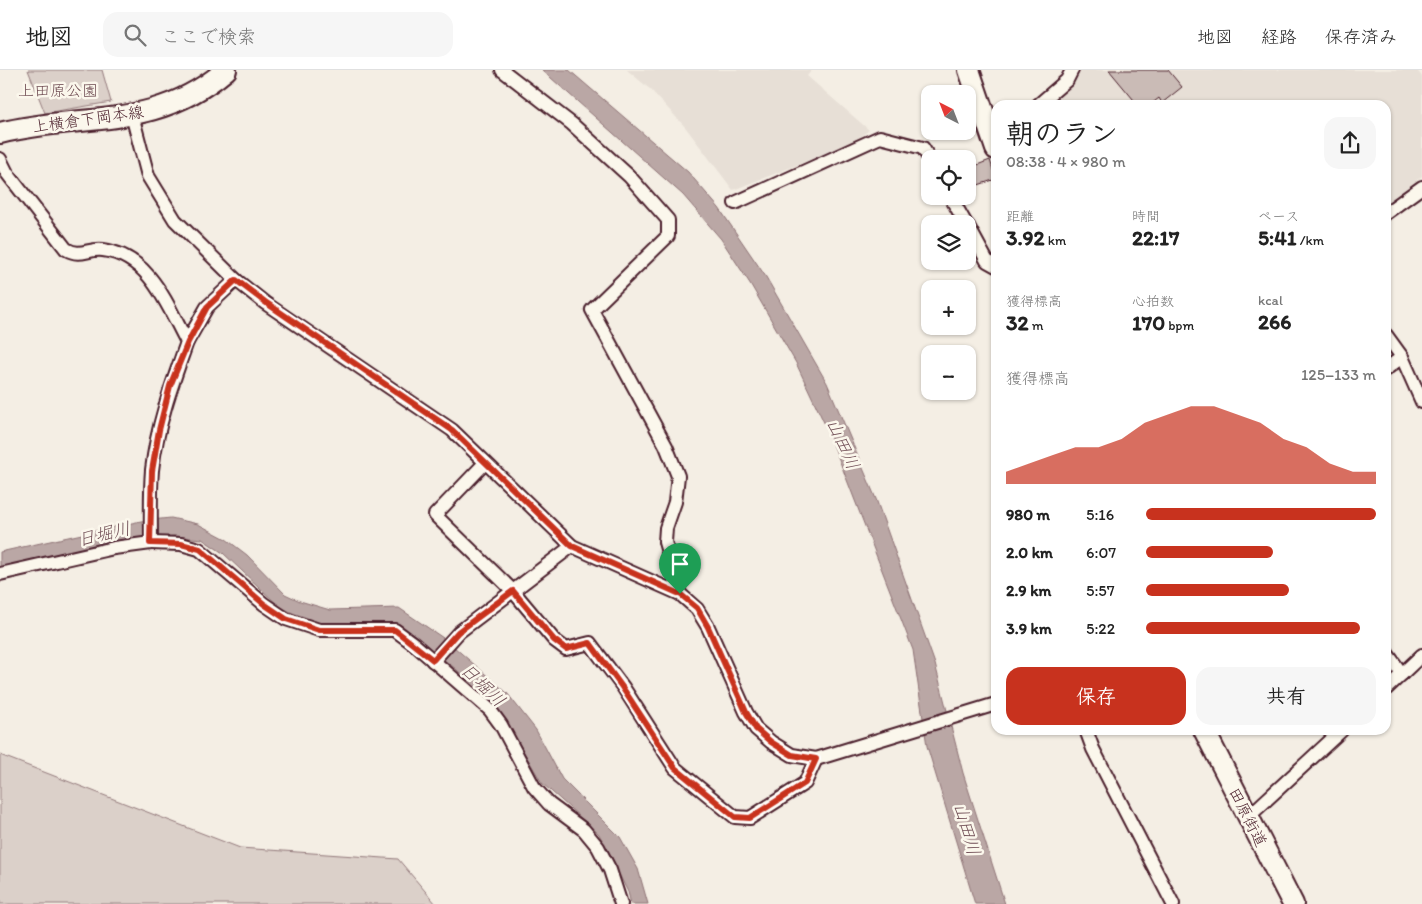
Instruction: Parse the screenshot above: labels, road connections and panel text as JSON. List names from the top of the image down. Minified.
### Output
{"streets":{"main road":["上横倉下岡本線","田原街道"]},"water":["山田川","日堀川"],"parks":["上田原公園"],"north":"top left","page":{"header":"地図","search":"ここで検索","nav":["地図","経路","保存済み"],"map_buttons":["+","−"],"heading":["朝のラン","08:38 · 4 × 980 m"],"stats":[["距離","3.92 km"],["時間","22:17"],["ペース","5:41 /km"],["獲得標高","32 m"],["心拍数","170 bpm"],["kcal","266"]],"chart":["獲得標高","125–133 m"],"list":[{"name":"980 m","note":"5:16"},{"name":"2.0 km","note":"6:07"},{"name":"2.9 km","note":"5:57"},{"name":"3.9 km","note":"5:22"}],"buttons":["保存","共有"]}}
